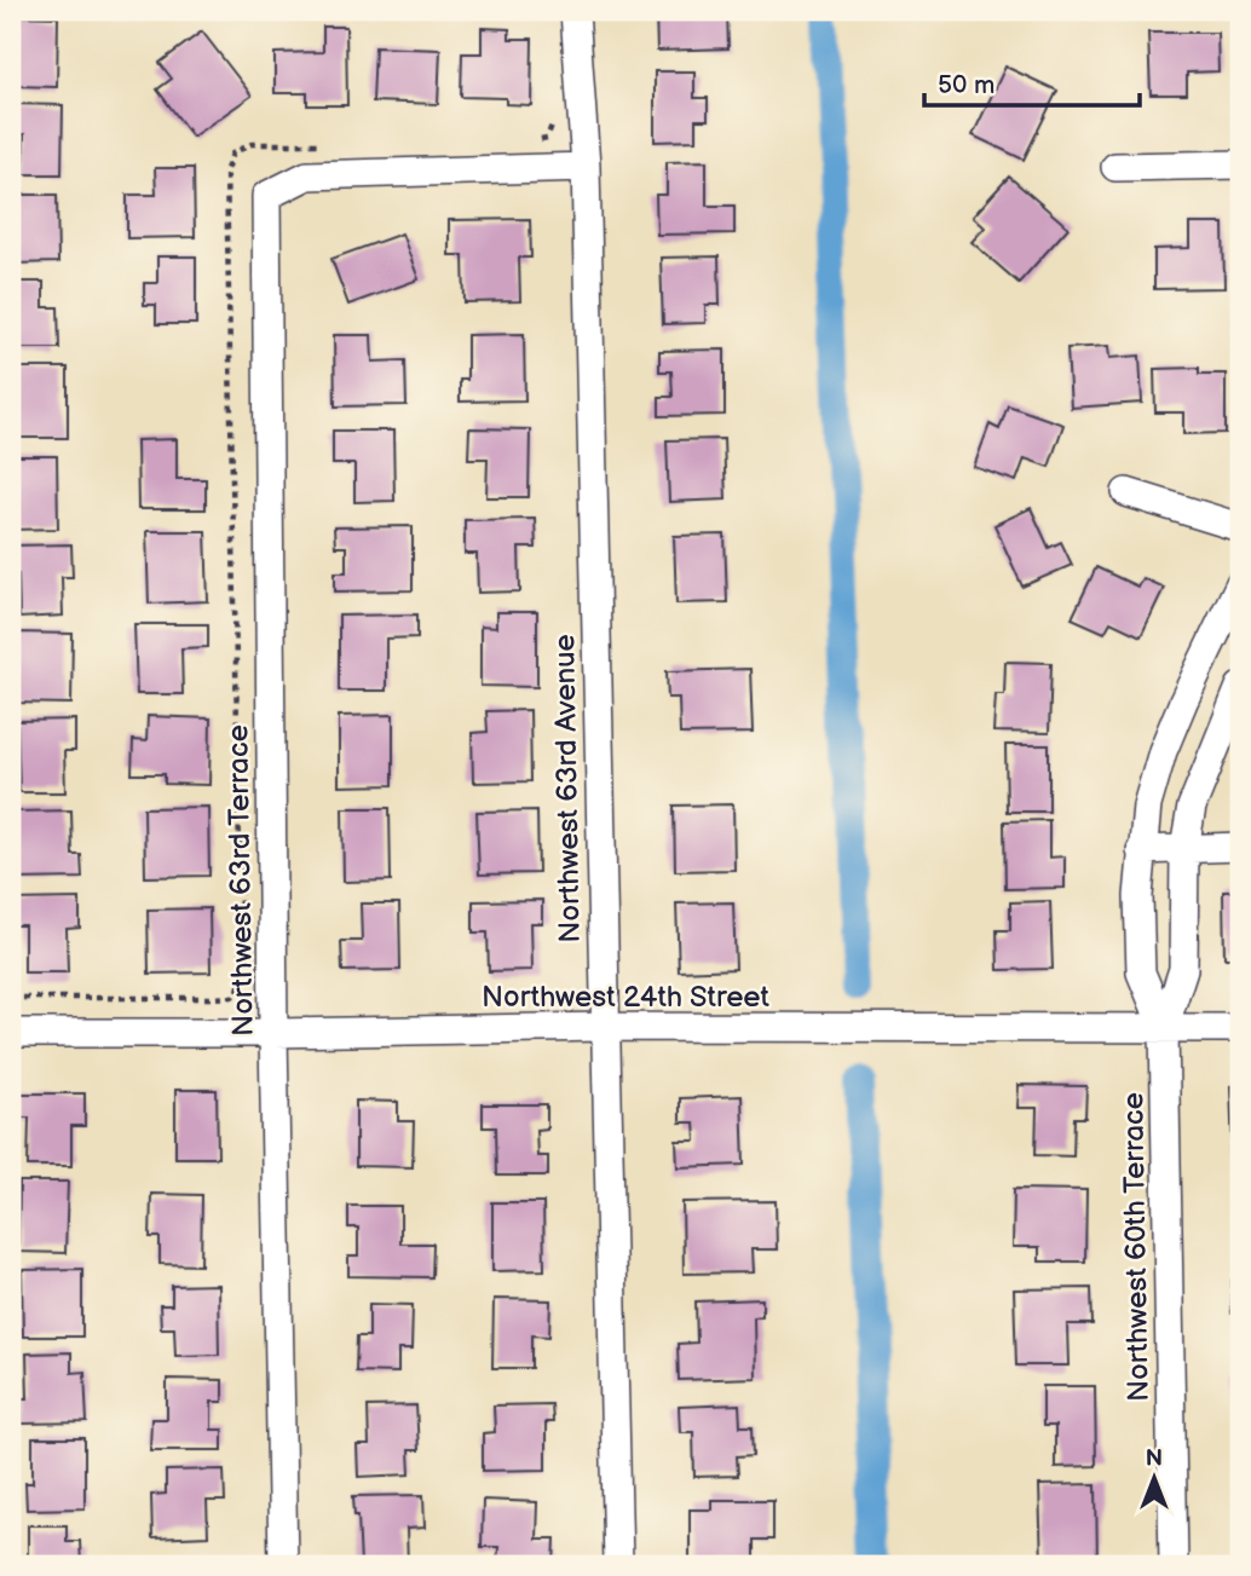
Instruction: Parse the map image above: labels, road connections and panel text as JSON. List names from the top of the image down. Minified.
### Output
{"streets":{"street":["Northwest 63rd Avenue","Northwest 63rd Terrace","Northwest 24th Street","Northwest 60th Terrace"]},"crossings":[["Northwest 63rd Avenue","Northwest 63rd Terrace"],["Northwest 63rd Avenue","Northwest 24th Street"],["Northwest 63rd Terrace","Northwest 24th Street"],["Northwest 24th Street","Northwest 60th Terrace"]],"scale_bar":"50 m","north":"top"}
